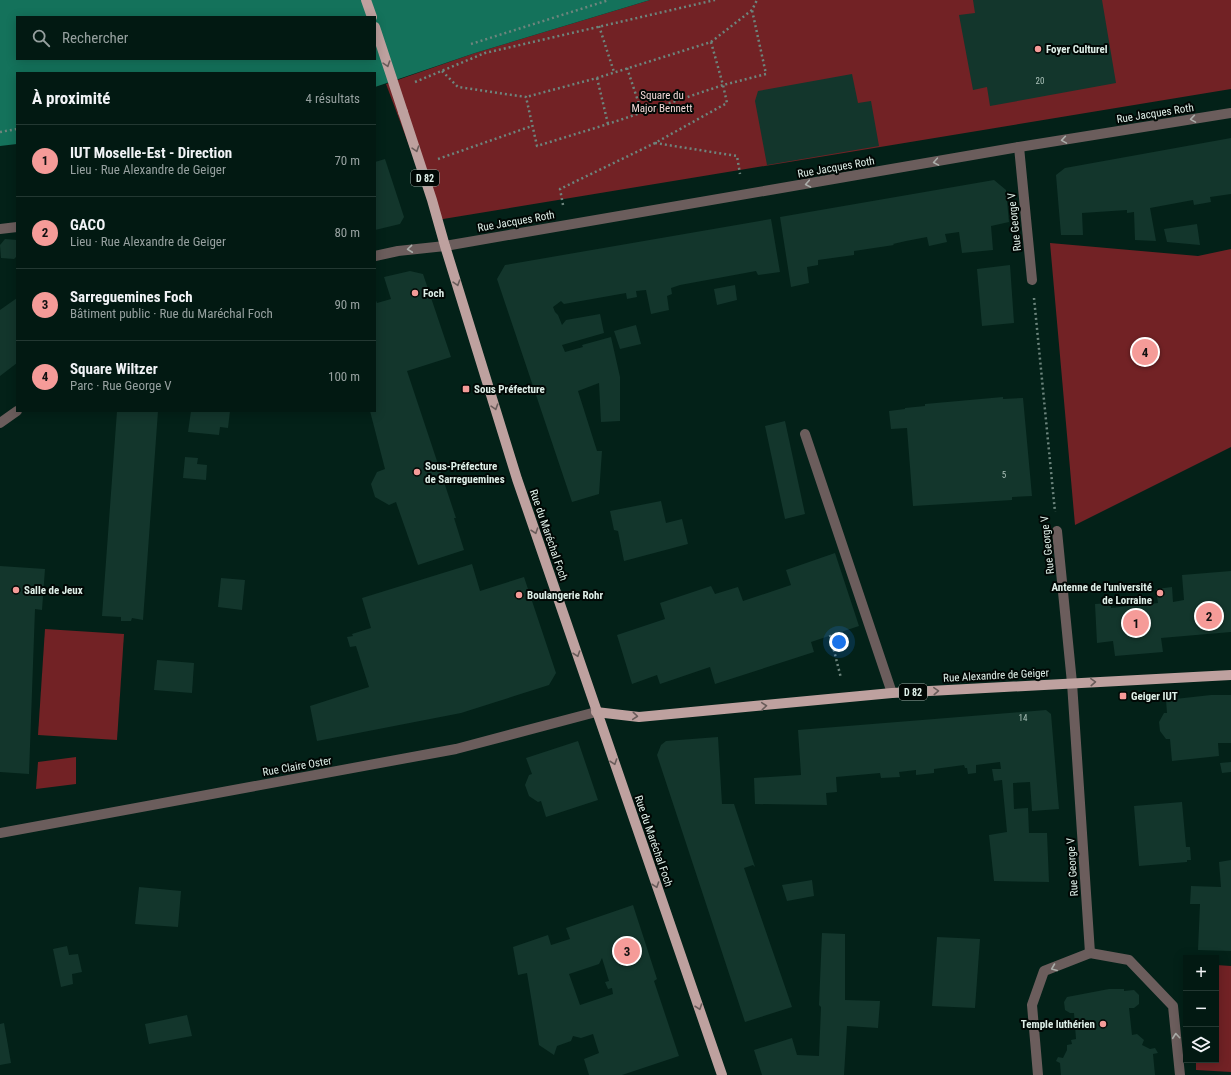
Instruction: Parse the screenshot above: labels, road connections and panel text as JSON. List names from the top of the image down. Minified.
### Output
{"streets":{"main road":["D 82","Rue du Maréchal Foch","Rue Alexandre de Geiger"],"street":["Rue Jacques Roth","Rue George V","Rue Claire Oster"]},"crossings":[["Rue Jacques Roth","Rue George V"],["Rue Jacques Roth","Rue du Maréchal Foch"],["Rue George V","Rue Alexandre de Geiger"],["Rue du Maréchal Foch","Rue Alexandre de Geiger"],["Rue du Maréchal Foch","Rue Claire Oster"],["Rue Alexandre de Geiger","Rue Claire Oster"]],"one_way":["Rue Jacques Roth","Rue du Maréchal Foch","Rue Alexandre de Geiger"],"parks":["Square du Major Bennett"],"places":{"other":["Foyer Culturel","Foch","Sous-Préfecture de Sarreguemines","Salle de Jeux","Antenne de l'université de Lorraine","Boulangerie Rohr","Temple luthérien"],"transit":["Sous Préfecture","Geiger IUT"]},"house_numbers":["20","5","14"],"page":{"search":"Rechercher","heading":["À proximité","4 résultats"],"list":[{"mark":"1","name":"IUT Moselle-Est - Direction","note":"Lieu · Rue Alexandre de Geiger","value":"70 m"},{"mark":"2","name":"GACO","note":"Lieu · Rue Alexandre de Geiger","value":"80 m"},{"mark":"3","name":"Sarreguemines Foch","note":"Bâtiment public · Rue du Maréchal Foch","value":"90 m"},{"mark":"4","name":"Square Wiltzer","note":"Parc · Rue George V","value":"100 m"}],"pins":["4","2","1","3"],"map_buttons":["+","−"]}}
